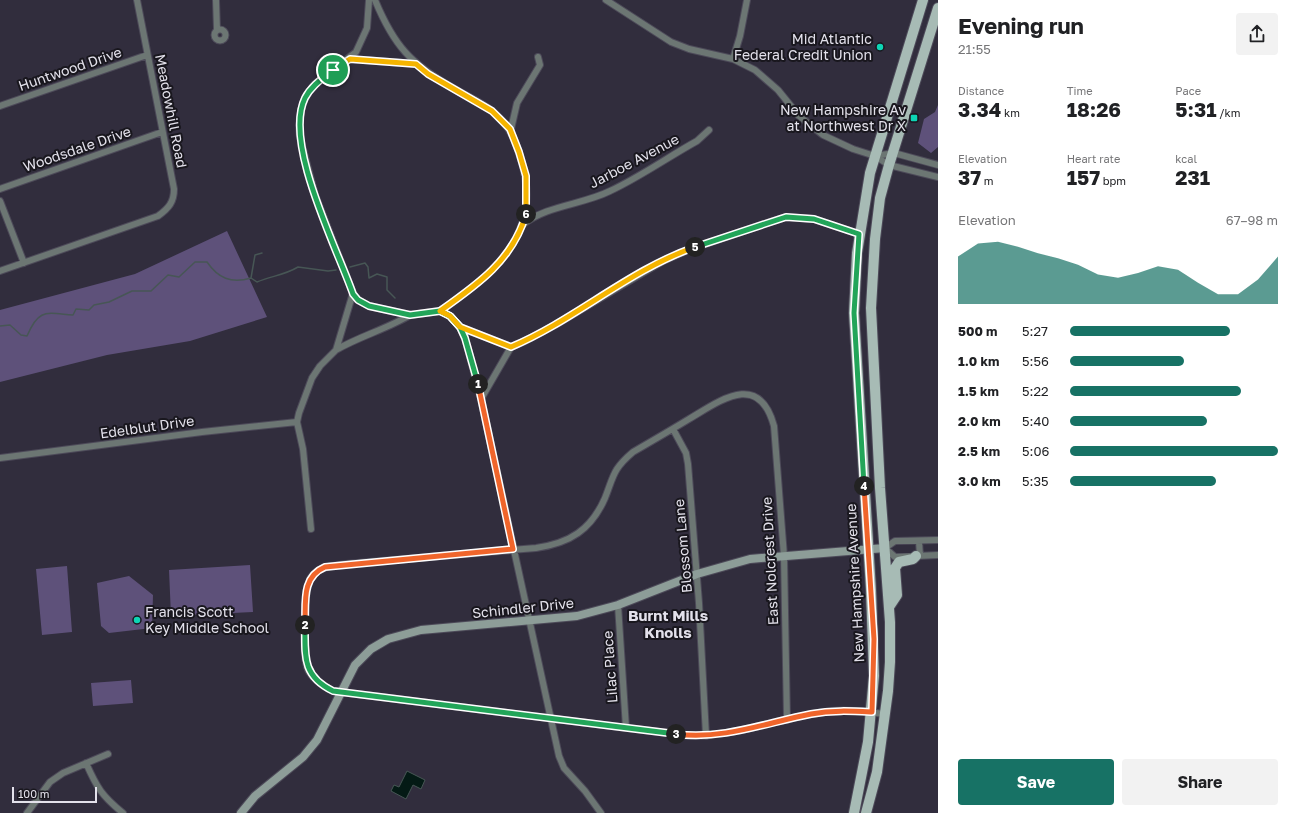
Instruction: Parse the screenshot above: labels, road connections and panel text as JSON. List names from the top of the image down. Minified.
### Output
{"streets":{"main road":["New Hampshire Avenue"],"street":["Huntwood Drive","Meadowhill Road","Woodsdale Drive","Jarboe Avenue","Edelblut Drive","Blossom Lane","East Nolcrest Drive","Schindler Drive","Lilac Place"]},"crossings":[["Huntwood Drive","Meadowhill Road"],["Meadowhill Road","Woodsdale Drive"],["Blossom Lane","East Nolcrest Drive"],["Blossom Lane","Schindler Drive"],["East Nolcrest Drive","Schindler Drive"],["New Hampshire Avenue","Schindler Drive"],["Schindler Drive","Lilac Place"]],"districts":["Burnt Mills Knolls"],"places":{"other":["Mid Atlantic Federal Credit Union","Francis Scott Key Middle School"],"transit":["New Hampshire Av at Northwest Dr X"]},"scale_bar":"100 m","page":{"heading":["Evening run","21:55"],"stats":[["Distance","3.34 km"],["Time","18:26"],["Pace","5:31 /km"],["Elevation","37 m"],["Heart rate","157 bpm"],["kcal","231"]],"pins":["6","5","1","4","2","3"],"chart":["Elevation","67–98 m"],"list":[{"name":"500 m","note":"5:27"},{"name":"1.0 km","note":"5:56"},{"name":"1.5 km","note":"5:22"},{"name":"2.0 km","note":"5:40"},{"name":"2.5 km","note":"5:06"},{"name":"3.0 km","note":"5:35"}],"buttons":["Save","Share"],"scale":"100 m"}}
